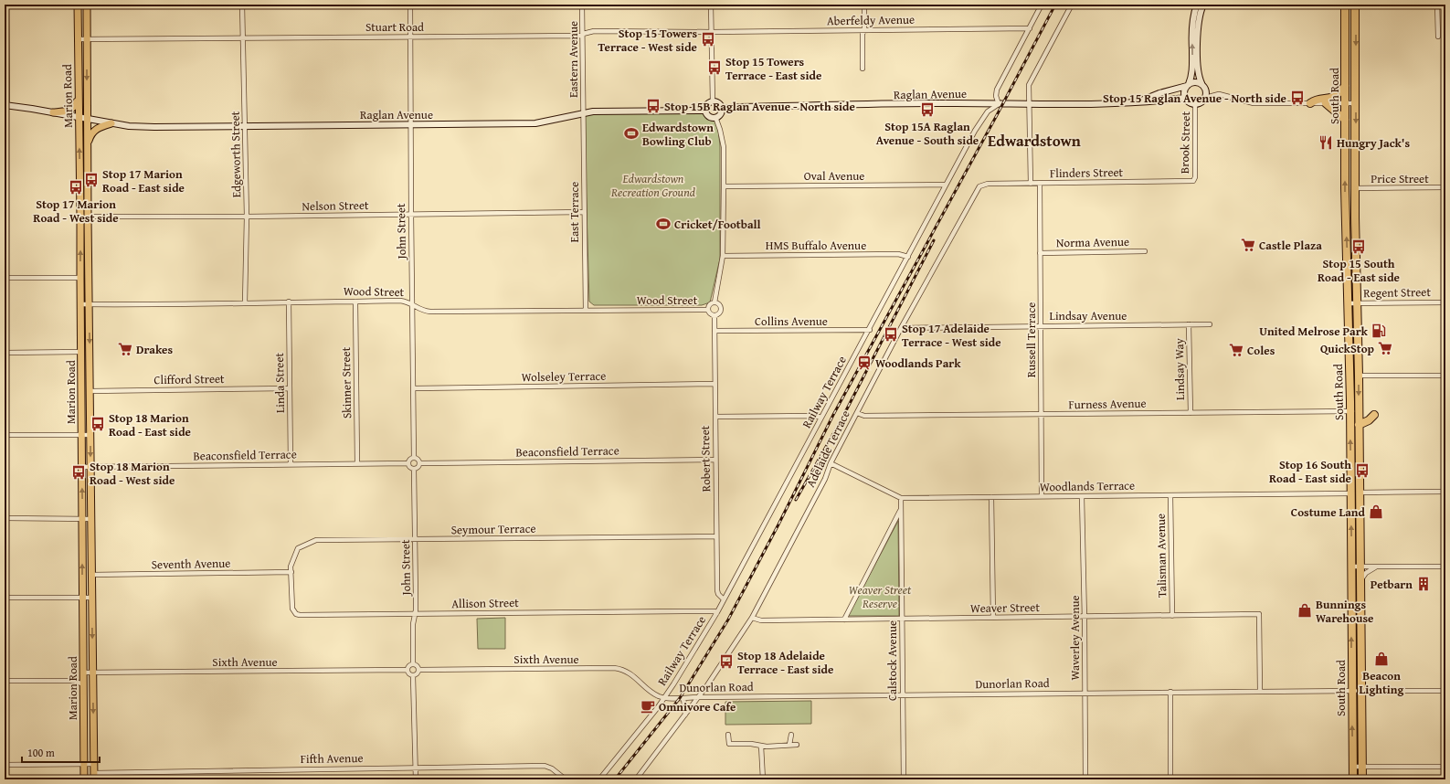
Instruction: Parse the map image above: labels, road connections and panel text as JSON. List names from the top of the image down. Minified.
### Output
{"streets":{"highway":["South Road"],"main road":["Marion Road"],"street":["Aberfeldy Avenue","Stuart Road","Eastern Avenue","Raglan Avenue","Brook Street","Edgeworth Street","Flinders Street","Oval Avenue","Price Street","Nelson Street","East Terrace","John Street","Norma Avenue","HMS Buffalo Avenue","Wood Street","Regent Street","Lindsay Avenue","Collins Avenue","Russell Terrace","Lindsay Way","Wolseley Terrace","Clifford Street","Linda Street","Skinner Street","Railway Terrace","Furness Avenue","Adelaide Terrace","Beaconsfield Terrace","Robert Street","Woodlands Terrace","Seymour Terrace","Talisman Avenue","Seventh Avenue","Allison Street","Weaver Street","Waverley Avenue","Sixth Avenue","Calstock Avenue","Dunorlan Road","Fifth Avenue"]},"crossings":[["Aberfeldy Avenue","Stuart Road"],["Stuart Road","Eastern Avenue"],["Stuart Road","Marion Road"],["Stuart Road","Edgeworth Street"],["Stuart Road","John Street"],["Eastern Avenue","Raglan Avenue"],["Eastern Avenue","East Terrace"],["Raglan Avenue","Marion Road"],["Raglan Avenue","Brook Street"],["Raglan Avenue","Edgeworth Street"],["Raglan Avenue","East Terrace"],["Raglan Avenue","John Street"],["Raglan Avenue","Railway Terrace"],["Marion Road","Nelson Street"],["Marion Road","Wood Street"],["Marion Road","Clifford Street"],["Marion Road","Beaconsfield Terrace"],["Marion Road","Seventh Avenue"],["Marion Road","Sixth Avenue"],["Marion Road","Fifth Avenue"],["South Road","Price Street"],["South Road","Regent Street"],["South Road","Furness Avenue"],["South Road","Woodlands Terrace"],["South Road","Dunorlan Road"],["Brook Street","Flinders Street"],["Edgeworth Street","Nelson Street"],["Edgeworth Street","Wood Street"],["Flinders Street","Russell Terrace"],["Flinders Street","Adelaide Terrace"],["Oval Avenue","Railway Terrace"],["Nelson Street","East Terrace"],["Nelson Street","John Street"],["East Terrace","Wood Street"],["John Street","Wood Street"],["John Street","Wolseley Terrace"],["John Street","Beaconsfield Terrace"],["John Street","Seymour Terrace"],["John Street","Allison Street"],["John Street","Sixth Avenue"],["Norma Avenue","Russell Terrace"],["HMS Buffalo Avenue","Railway Terrace"],["Wood Street","Linda Street"],["Wood Street","Skinner Street"],["Wood Street","Robert Street"],["Lindsay Avenue","Russell Terrace"],["Lindsay Avenue","Lindsay Way"],["Lindsay Avenue","Adelaide Terrace"],["Collins Avenue","Railway Terrace"],["Collins Avenue","Robert Street"],["Russell Terrace","Furness Avenue"],["Russell Terrace","Woodlands Terrace"],["Lindsay Way","Furness Avenue"],["Wolseley Terrace","Robert Street"],["Clifford Street","Linda Street"],["Linda Street","Beaconsfield Terrace"],["Skinner Street","Beaconsfield Terrace"],["Railway Terrace","Robert Street"],["Railway Terrace","Allison Street"],["Railway Terrace","Sixth Avenue"],["Railway Terrace","Dunorlan Road"],["Furness Avenue","Adelaide Terrace"],["Adelaide Terrace","Woodlands Terrace"],["Adelaide Terrace","Weaver Street"],["Adelaide Terrace","Dunorlan Road"],["Beaconsfield Terrace","Robert Street"],["Robert Street","Seymour Terrace"],["Woodlands Terrace","Talisman Avenue"],["Woodlands Terrace","Waverley Avenue"],["Woodlands Terrace","Calstock Avenue"],["Seymour Terrace","Seventh Avenue"],["Seymour Terrace","Allison Street"],["Talisman Avenue","Weaver Street"],["Seventh Avenue","Allison Street"],["Weaver Street","Waverley Avenue"],["Weaver Street","Calstock Avenue"],["Weaver Street","Dunorlan Road"],["Waverley Avenue","Dunorlan Road"],["Sixth Avenue","Dunorlan Road"],["Calstock Avenue","Dunorlan Road"]],"districts":["Edwardstown"],"parks":["Edwardstown Recreation Ground","Weaver Street Reserve"],"places":{"bus stop":["Stop 15 Towers Terrace - West side","Stop 15 Towers Terrace - East side","Stop 15 Raglan Avenue - North side","Stop 15B Raglan Avenue - North side","Stop 15A Raglan Avenue - South side","Stop 17 Marion Road - East side","Stop 17 Marion Road - West side","Stop 15 South Road - East side","Stop 17 Adelaide Terrace - West side","Stop 18 Marion Road - East side","Stop 16 South Road - East side","Stop 18 Marion Road - West side","Stop 18 Adelaide Terrace - East side"],"sports":["Edwardstown Bowling Club","Cricket/Football"],"restaurant":["Hungry Jack's"],"supermarket":["Castle Plaza","QuickStop","Drakes","Coles"],"fuel station":["United Melrose Park"],"station":["Woodlands Park"],"shop":["Costume Land","Bunnings Warehouse","Beacon Lighting"],"building":["Petbarn"],"cafe":["Omnivore Cafe"]},"scale_bar":"100 m"}
